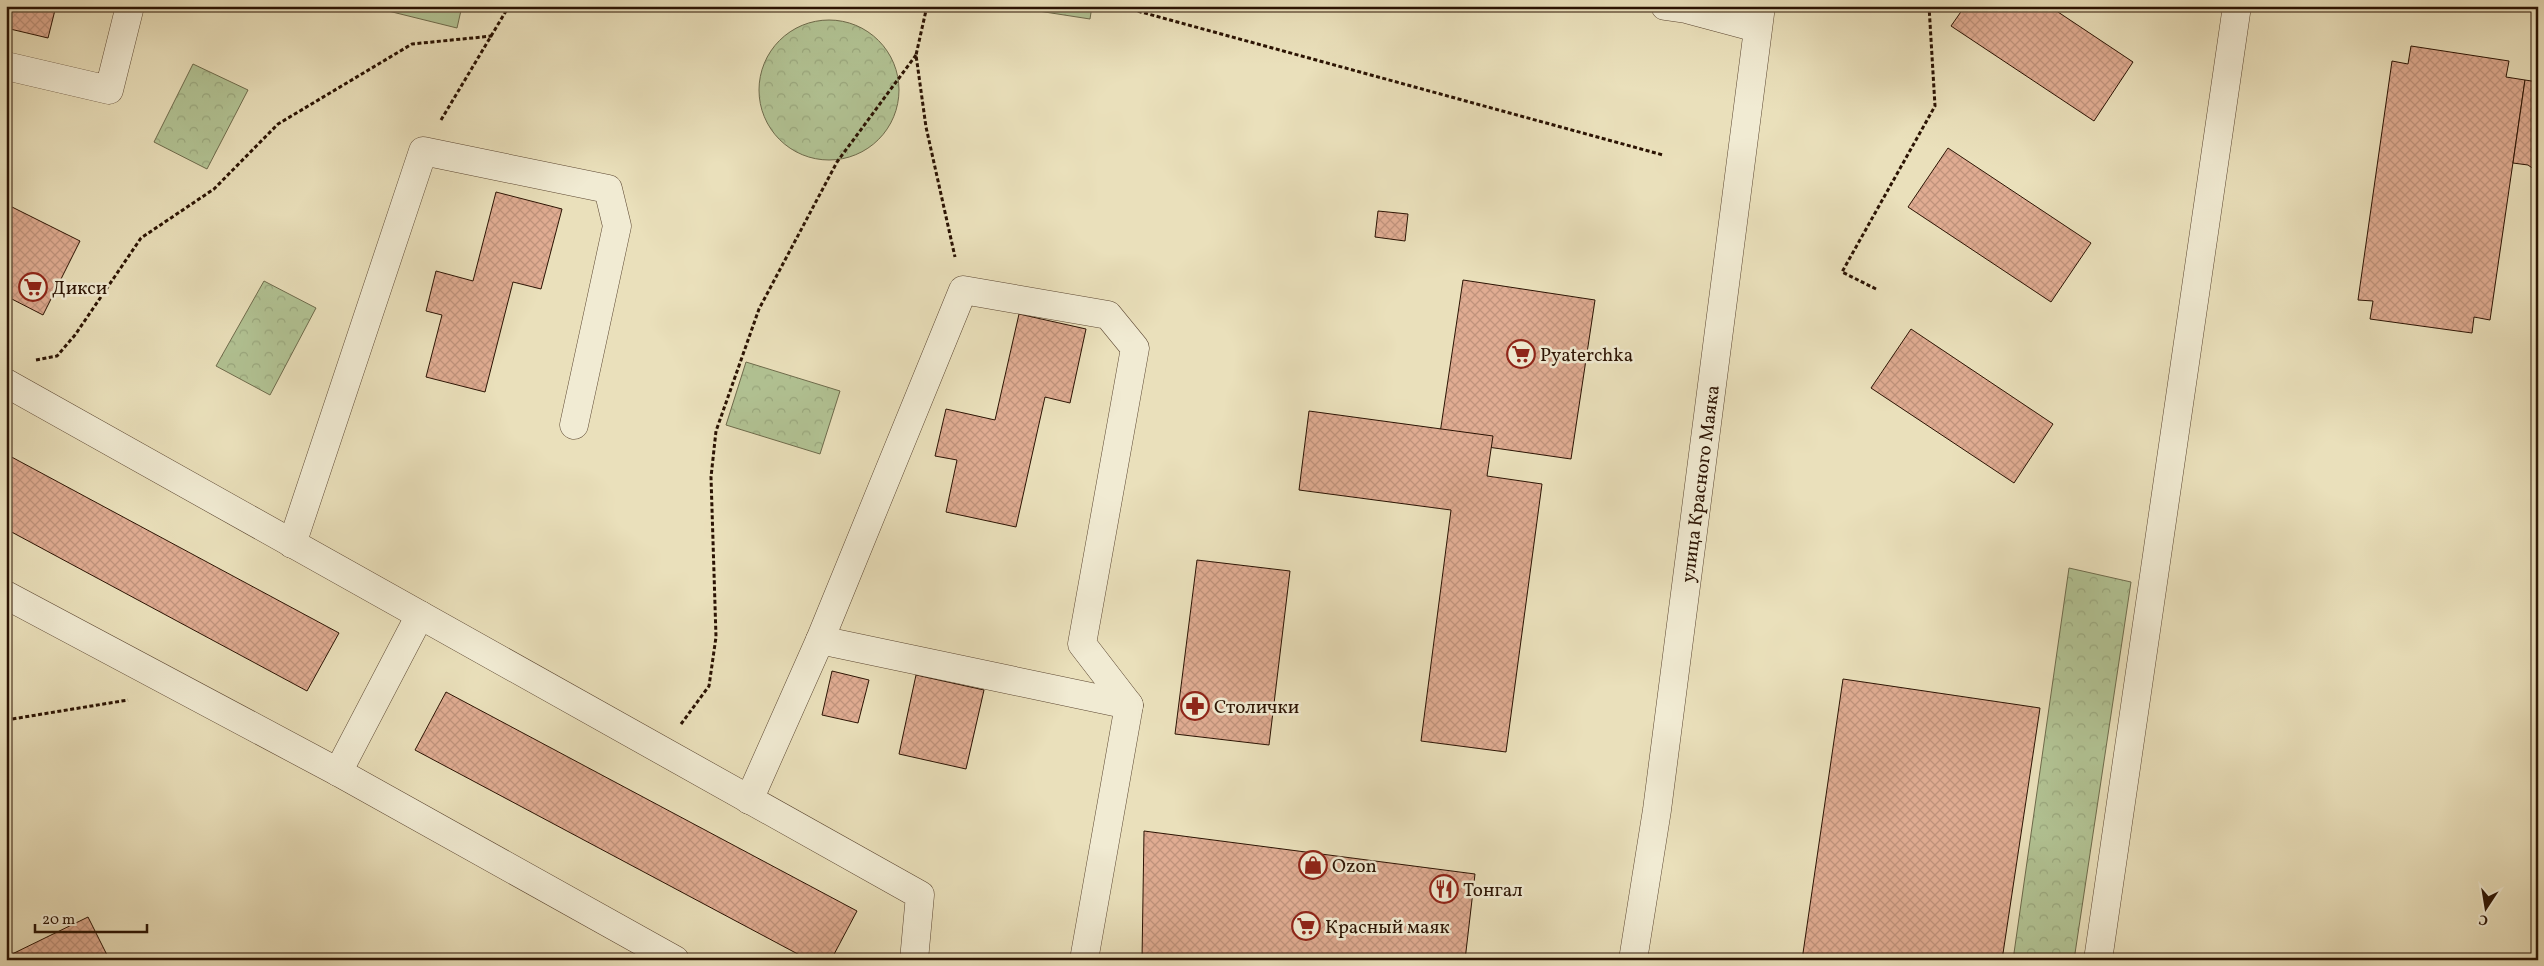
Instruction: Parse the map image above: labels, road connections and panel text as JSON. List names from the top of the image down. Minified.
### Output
{"streets":{"street":["улица Красного Маяка"]},"places":{"supermarket":["Дикси","Pyaterchka","Красный маяк"],"pharmacy":["Столички"],"shop":["Ozon"],"restaurant":["Тонгал"]},"scale_bar":"20 m","north":"bottom"}
